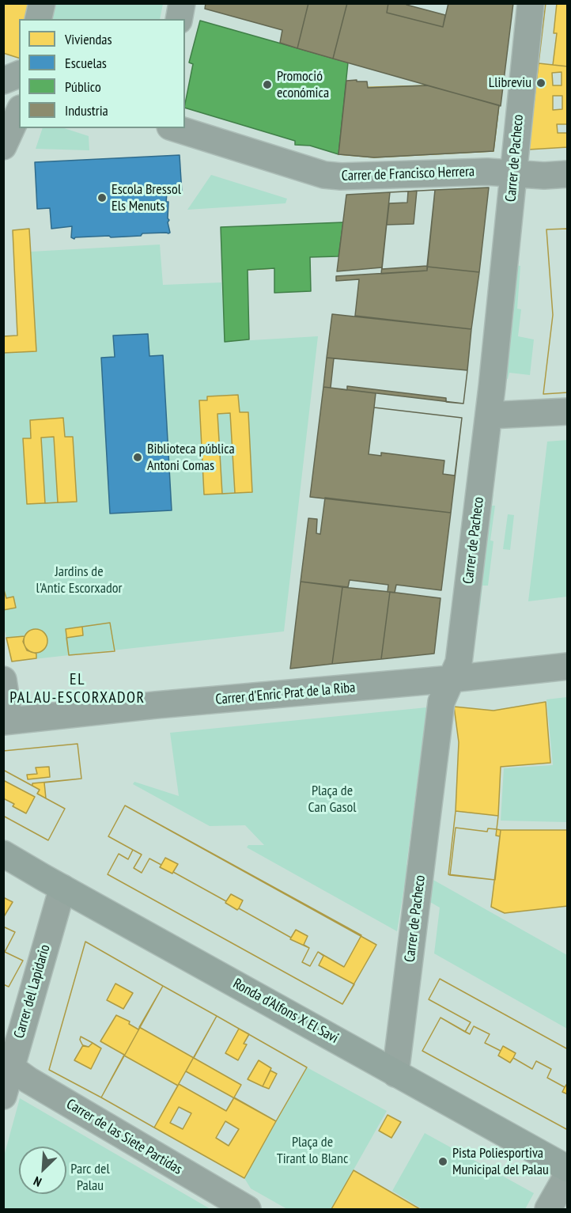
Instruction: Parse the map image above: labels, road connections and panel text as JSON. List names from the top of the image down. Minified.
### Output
{"streets":{"street":["Carrer de Pacheco","Carrer de Francisco Herrera","Carrer d'Enric Prat de la Riba","Carrer del Lapidario","Ronda d'Alfons X El Savi","Carrer de las Siete Partidas"]},"crossings":[["Carrer de Pacheco","Carrer de Francisco Herrera"],["Carrer de Pacheco","Carrer d'Enric Prat de la Riba"],["Carrer de Pacheco","Ronda d'Alfons X El Savi"],["Carrer del Lapidario","Ronda d'Alfons X El Savi"],["Carrer del Lapidario","Carrer de las Siete Partidas"]],"districts":["EL PALAU-ESCORXADOR"],"parks":["Jardins de l'Antic Escorxador","Plaça de Can Gasol","Plaça de Tirant lo Blanc","Parc del Palau"],"places":["Llibreviu","Promoció económica","Escola Bressol Els Menuts","Biblioteca pública Antoni Comas","Pista Poliesportiva Municipal del Palau"],"legend":["Viviendas","Escuelas","Público","Industria"],"north":"bottom left"}
